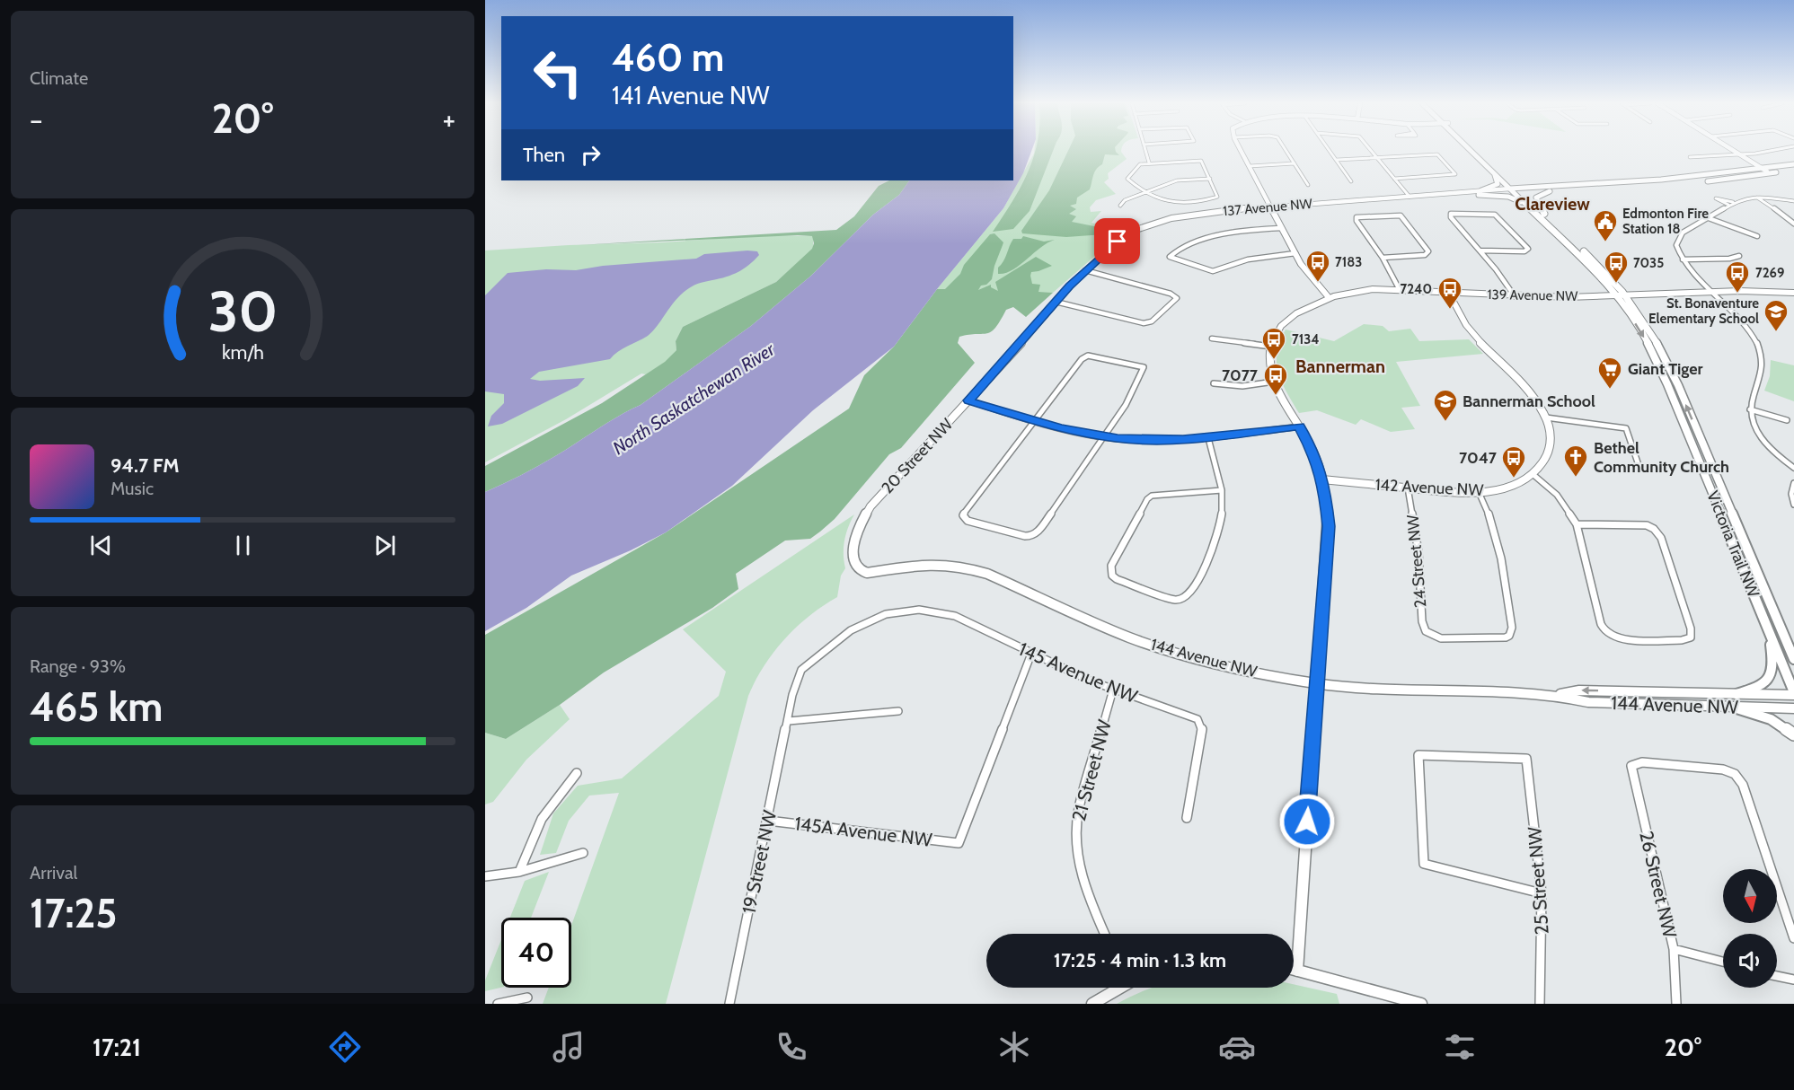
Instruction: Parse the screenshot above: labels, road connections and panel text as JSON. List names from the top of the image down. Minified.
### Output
{"streets":{"main road":["137 Avenue NW","Victoria Trail NW"],"street":["139 Avenue NW","20 Street NW","142 Avenue NW","24 Street NW","144 Avenue NW","145 Avenue NW","21 Street NW","145A Avenue NW","19 Street NW","25 Street NW","26 Street NW"]},"crossings":[["137 Avenue NW","20 Street NW"],["137 Avenue NW","Victoria Trail NW"],["139 Avenue NW","Victoria Trail NW"],["20 Street NW","144 Avenue NW"],["142 Avenue NW","24 Street NW"],["Victoria Trail NW","144 Avenue NW"],["145 Avenue NW","21 Street NW"],["145 Avenue NW","145A Avenue NW"],["145 Avenue NW","19 Street NW"],["145A Avenue NW","19 Street NW"]],"districts":["Clareview","Bannerman"],"water":["North Saskatchewan River"],"places":{"public building":["Edmonton Fire Station 18"],"bus stop":["7183","7035","7269","7240","7134","7077","7047"],"school or university":["St. Bonaventure Elementary School","Bannerman School"],"supermarket":["Giant Tiger"],"church":["Bethel Community Church"]},"north":"bottom","page":{"tile":["Climate",["Range · 93%","465 km"],["Arrival","17:25"]],"turn":["460 m","141 Avenue NW"],"heat":["−","20°","+"],"then":"Then","song":["94.7 FM","Music"],"limit":"40","trip":"17:25 · 4 min · 1.3 km","tabs":["17:21","20°"],"gauge":["30","km/h"]}}
